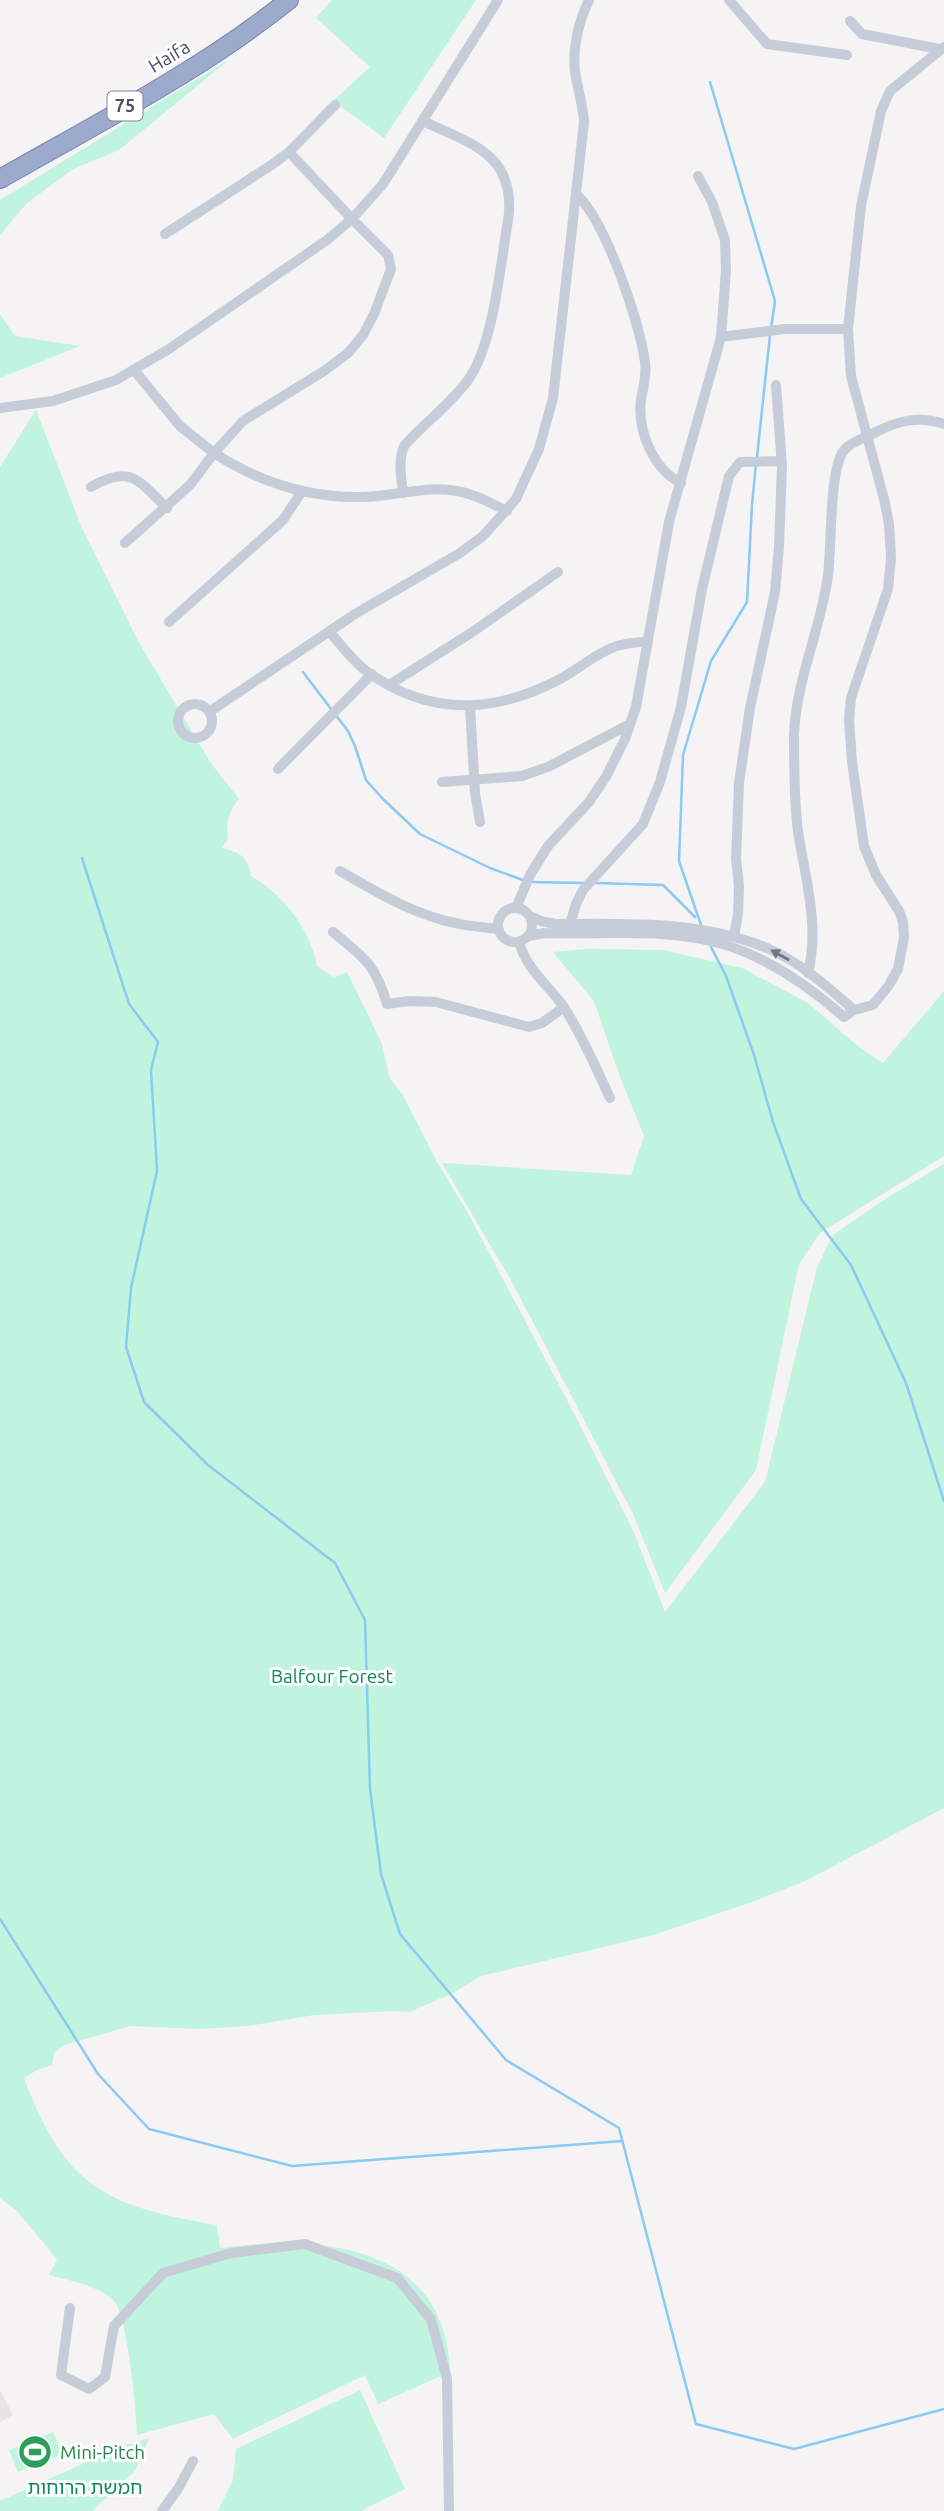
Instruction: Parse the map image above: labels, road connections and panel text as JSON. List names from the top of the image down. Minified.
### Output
{"streets":{"highway":["Haifa","75"]},"parks":["Balfour Forest","חמשת הרוחות"],"places":{"sports":["Mini-Pitch"]}}
